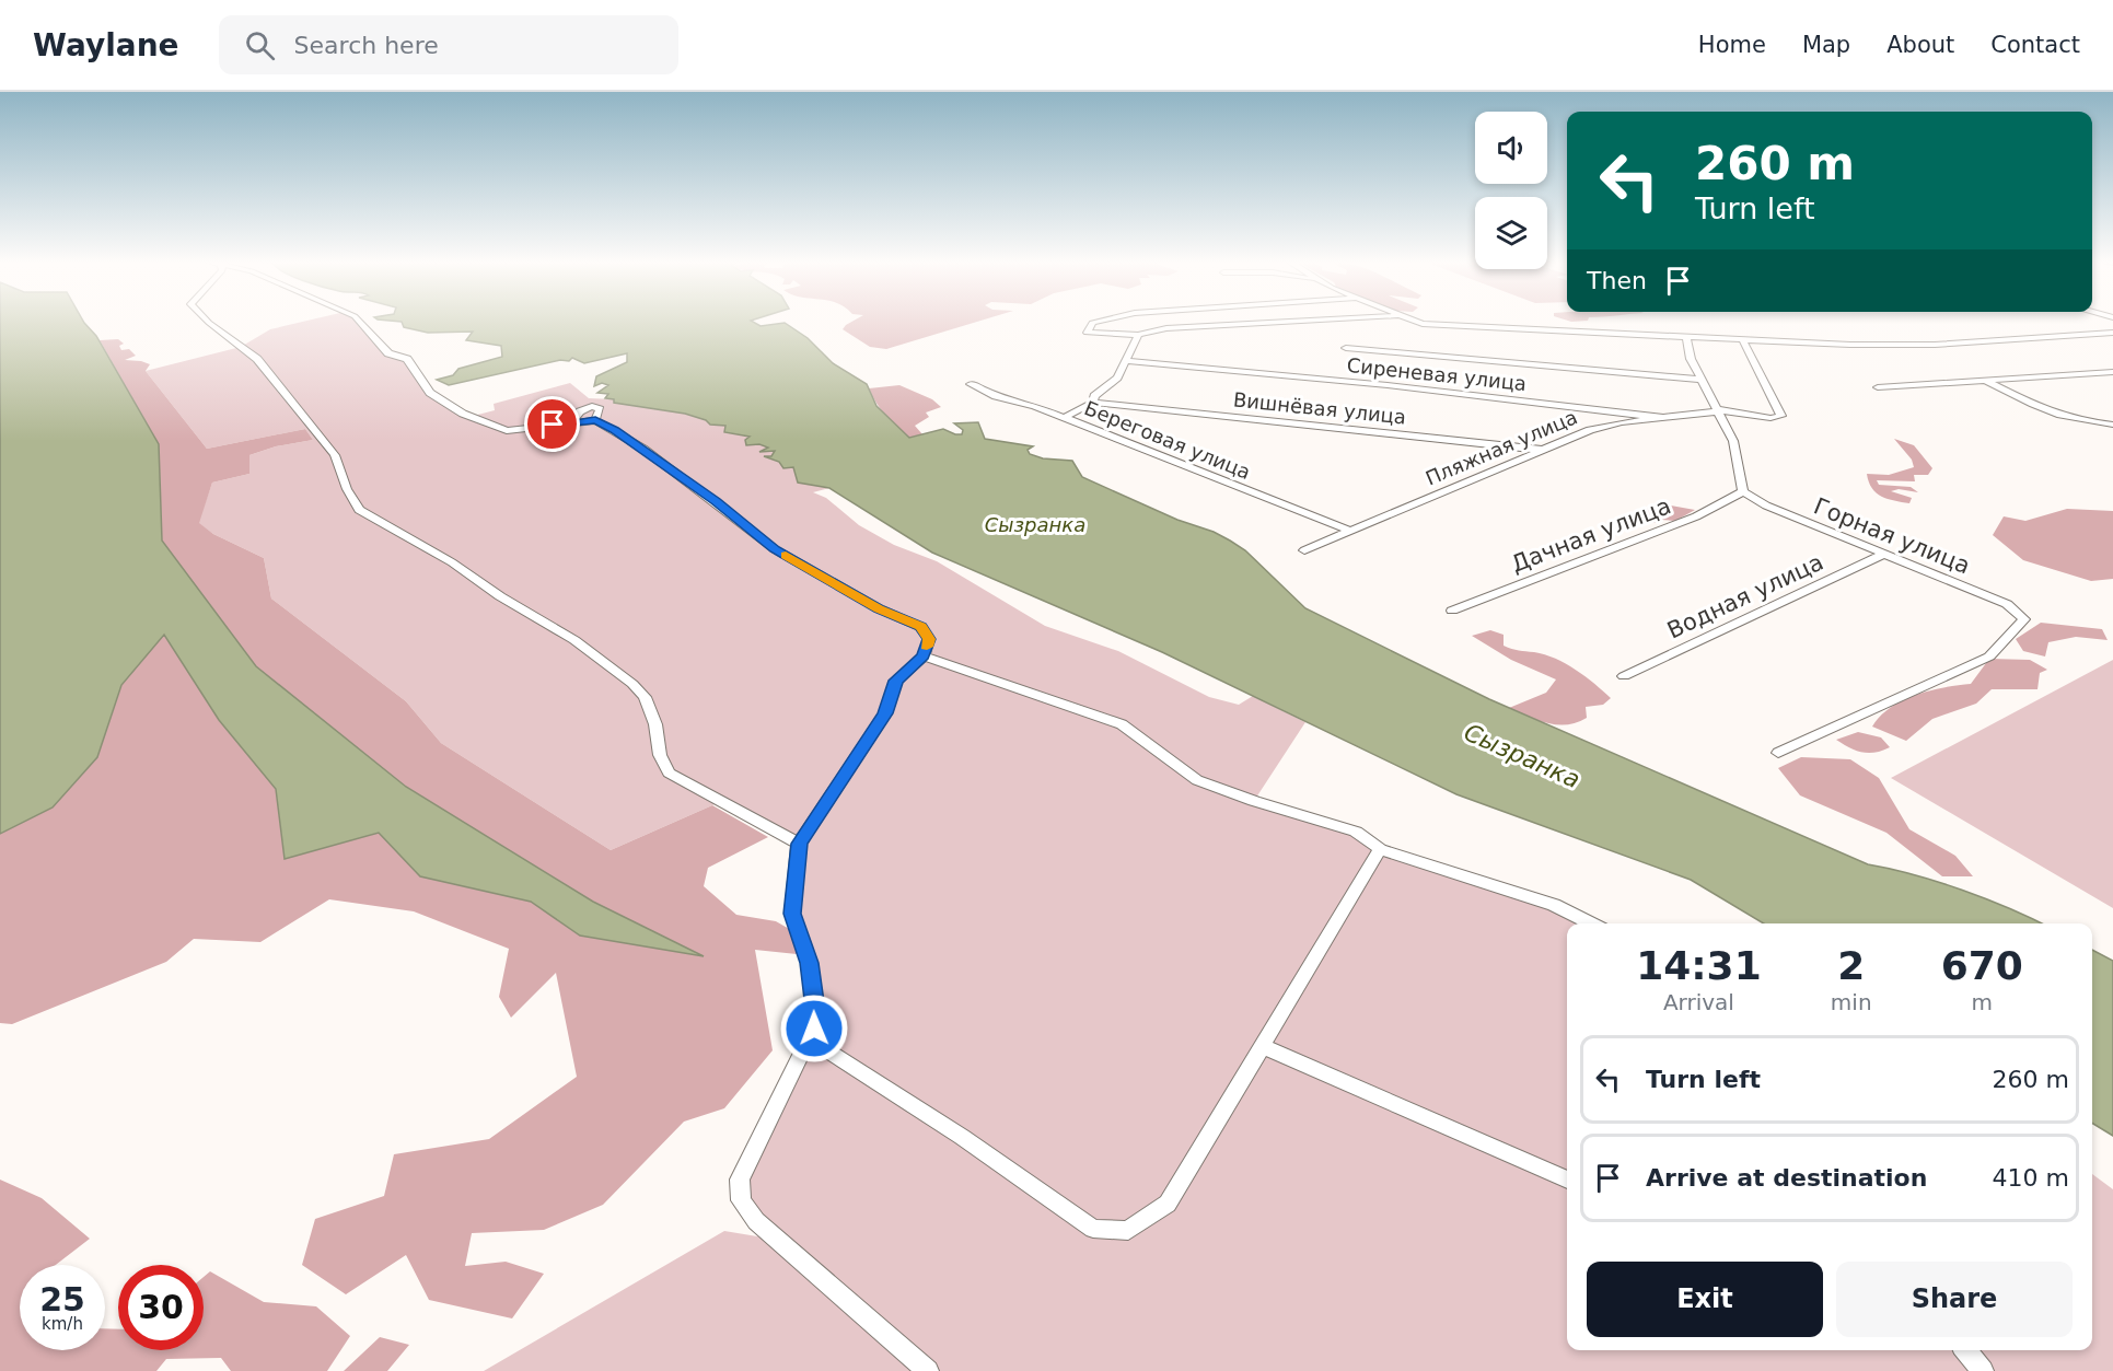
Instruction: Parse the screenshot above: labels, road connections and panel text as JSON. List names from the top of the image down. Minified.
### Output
{"streets":{"street":["Сиреневая улица","Вишнёвая улица","Береговая улица","Пляжная улица","Дачная улица","Горная улица","Водная улица"]},"crossings":[["Сиреневая улица","Пляжная улица"],["Вишнёвая улица","Пляжная улица"],["Береговая улица","Пляжная улица"],["Дачная улица","Горная улица"],["Горная улица","Водная улица"]],"water":["Сызранка"],"page":{"header":"Waylane","search":"Search here","nav":["Home","Map","About","Contact"],"turn":["260 m","Turn left"],"then":"Then","eta":["14:31","Arrival","2","min","670","m"],"list":[{"name":"Turn left","value":"260 m"},{"name":"Arrive at destination","value":"410 m"}],"buttons":["Exit","Share"],"speed":"25 km/h","limit":"30"}}
